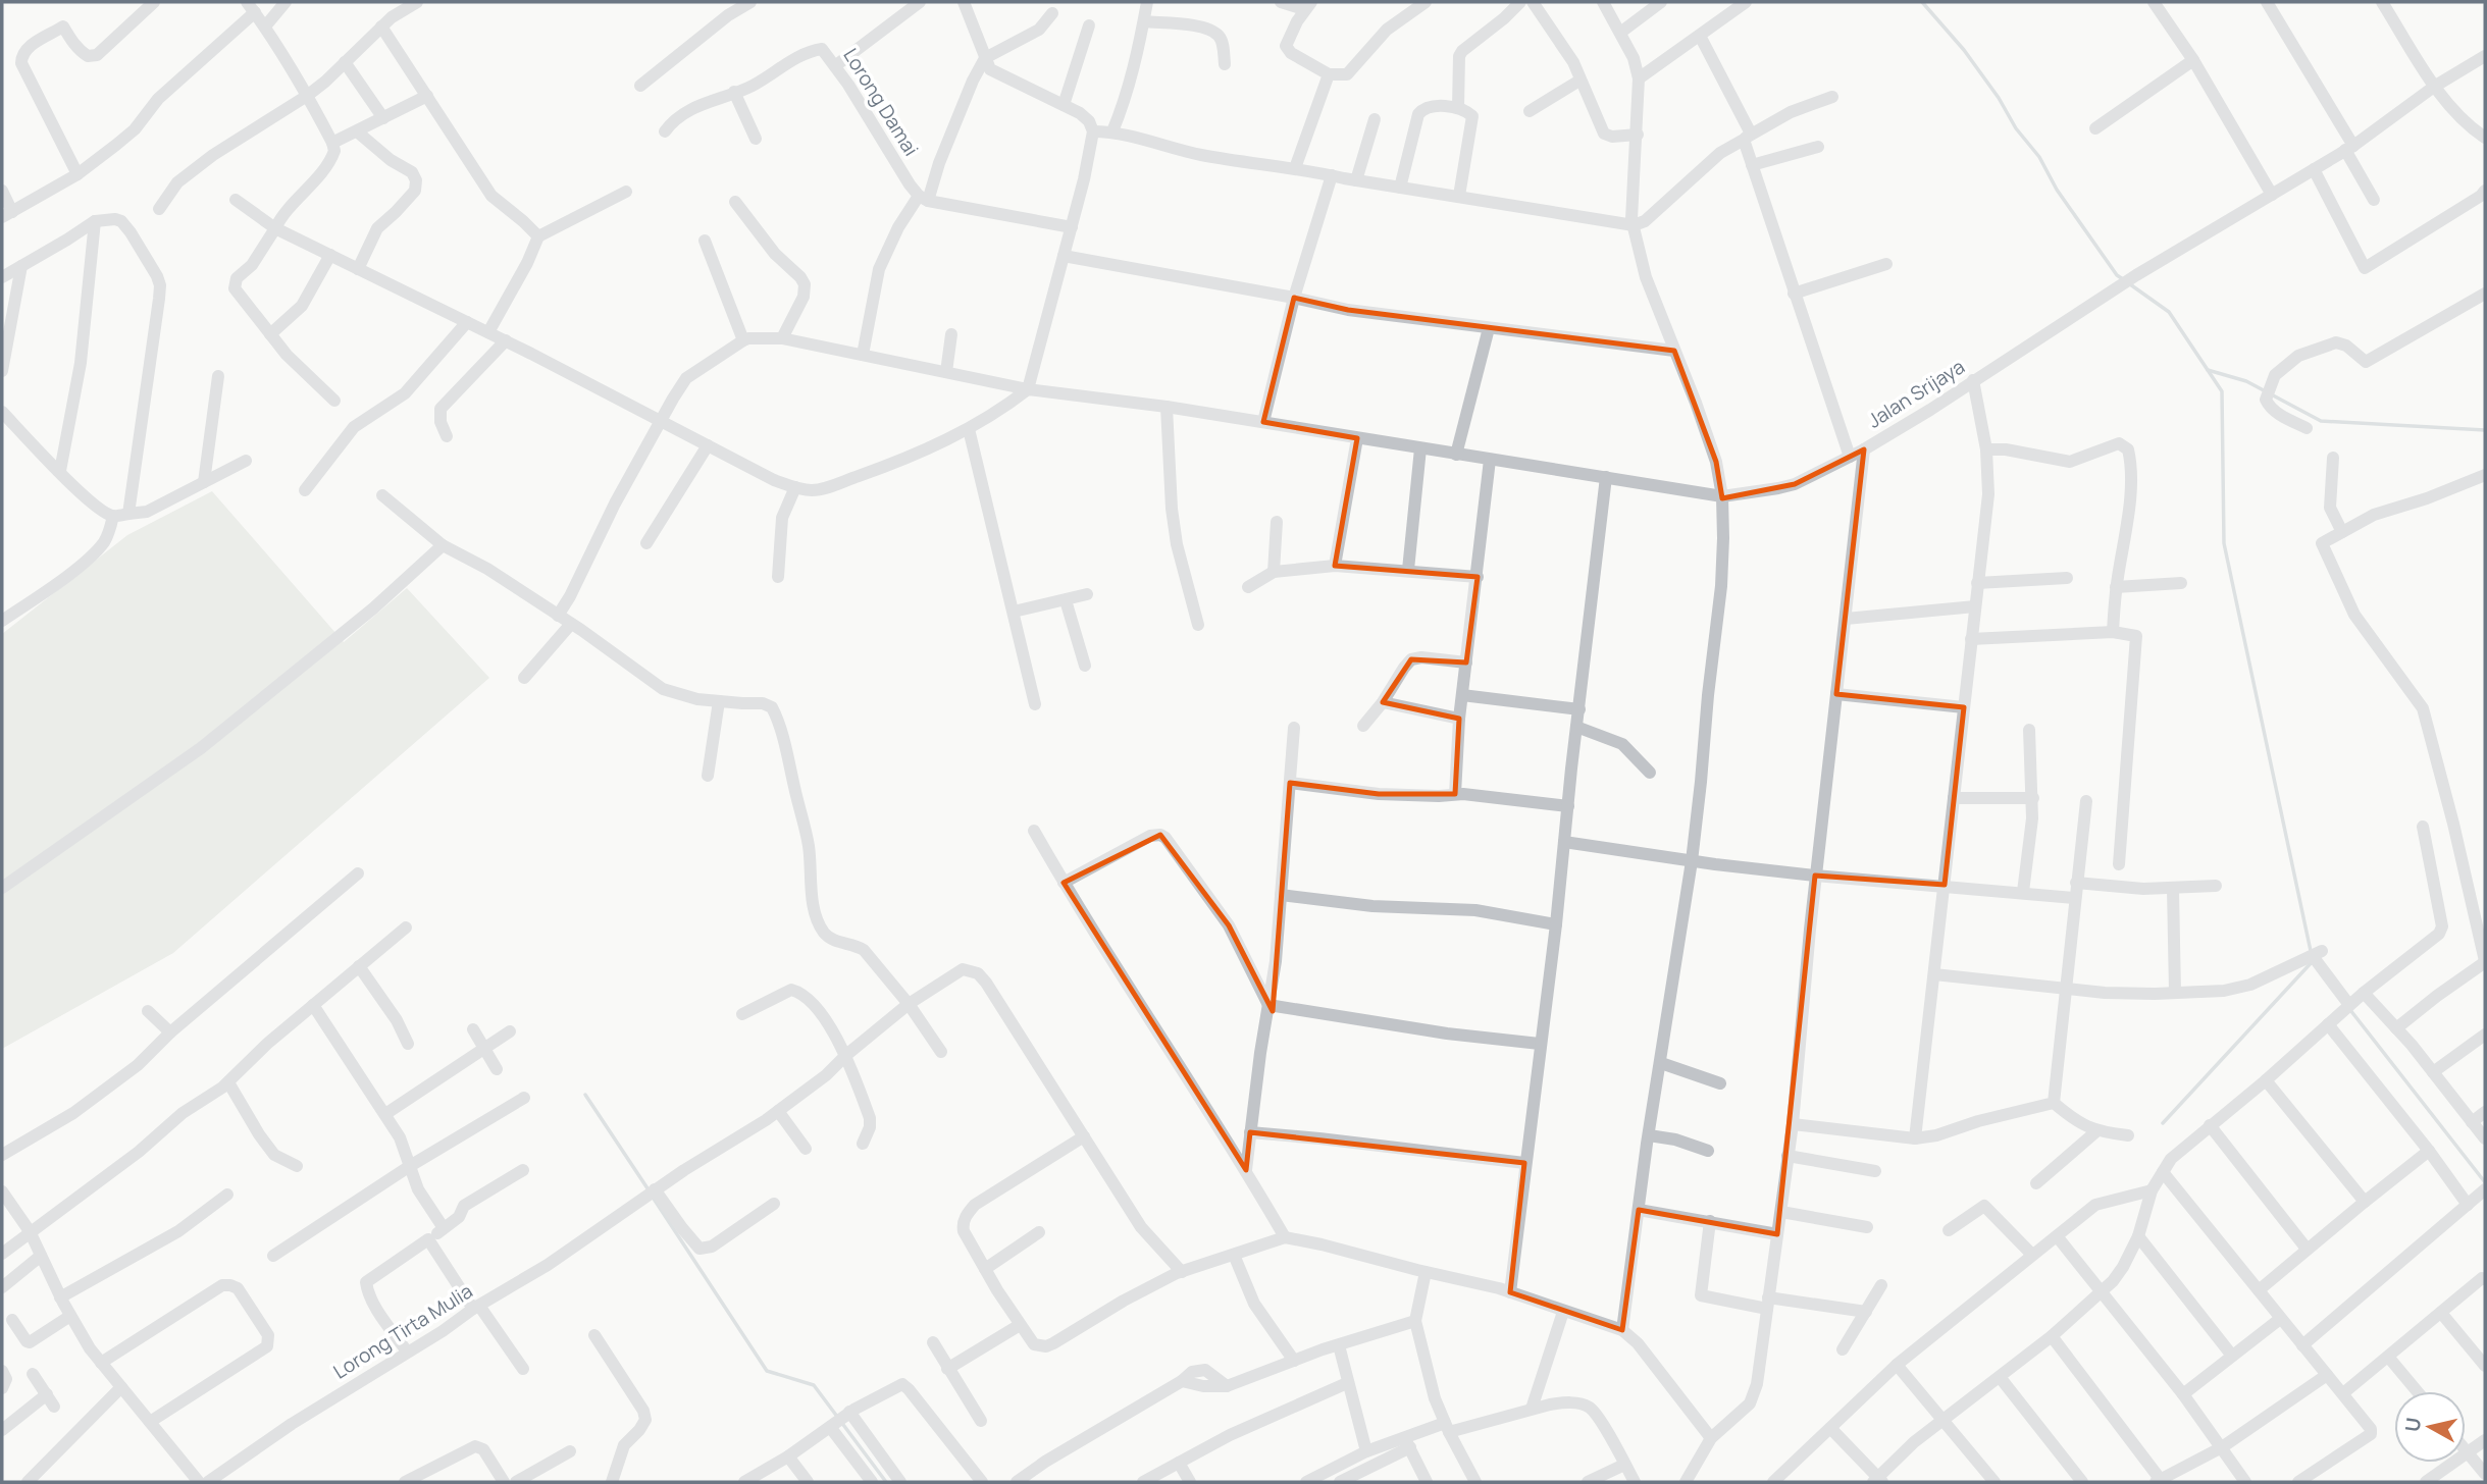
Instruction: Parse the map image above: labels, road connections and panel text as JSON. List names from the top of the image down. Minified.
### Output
{"streets":{"street":["Lorong Damai","Jalan Srijaya","Lorong Tirta Mulia"]},"north":"left"}
